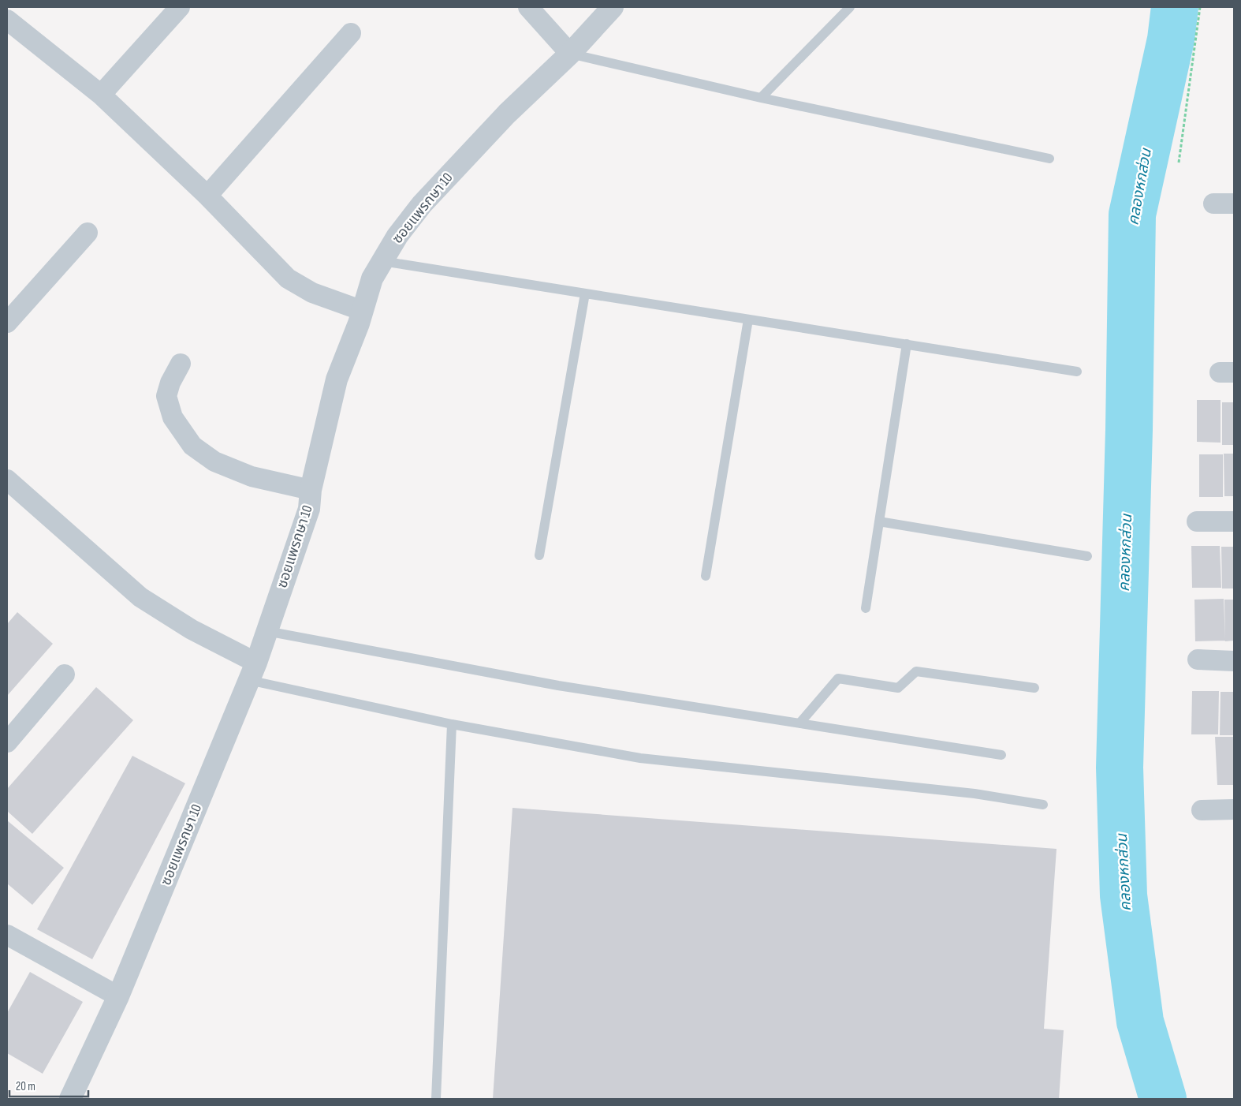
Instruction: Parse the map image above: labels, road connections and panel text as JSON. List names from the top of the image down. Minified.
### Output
{"streets":{"street":["ซอยแพรกษา 10"]},"water":["คลองหกส่วน"],"scale_bar":"20 m"}
